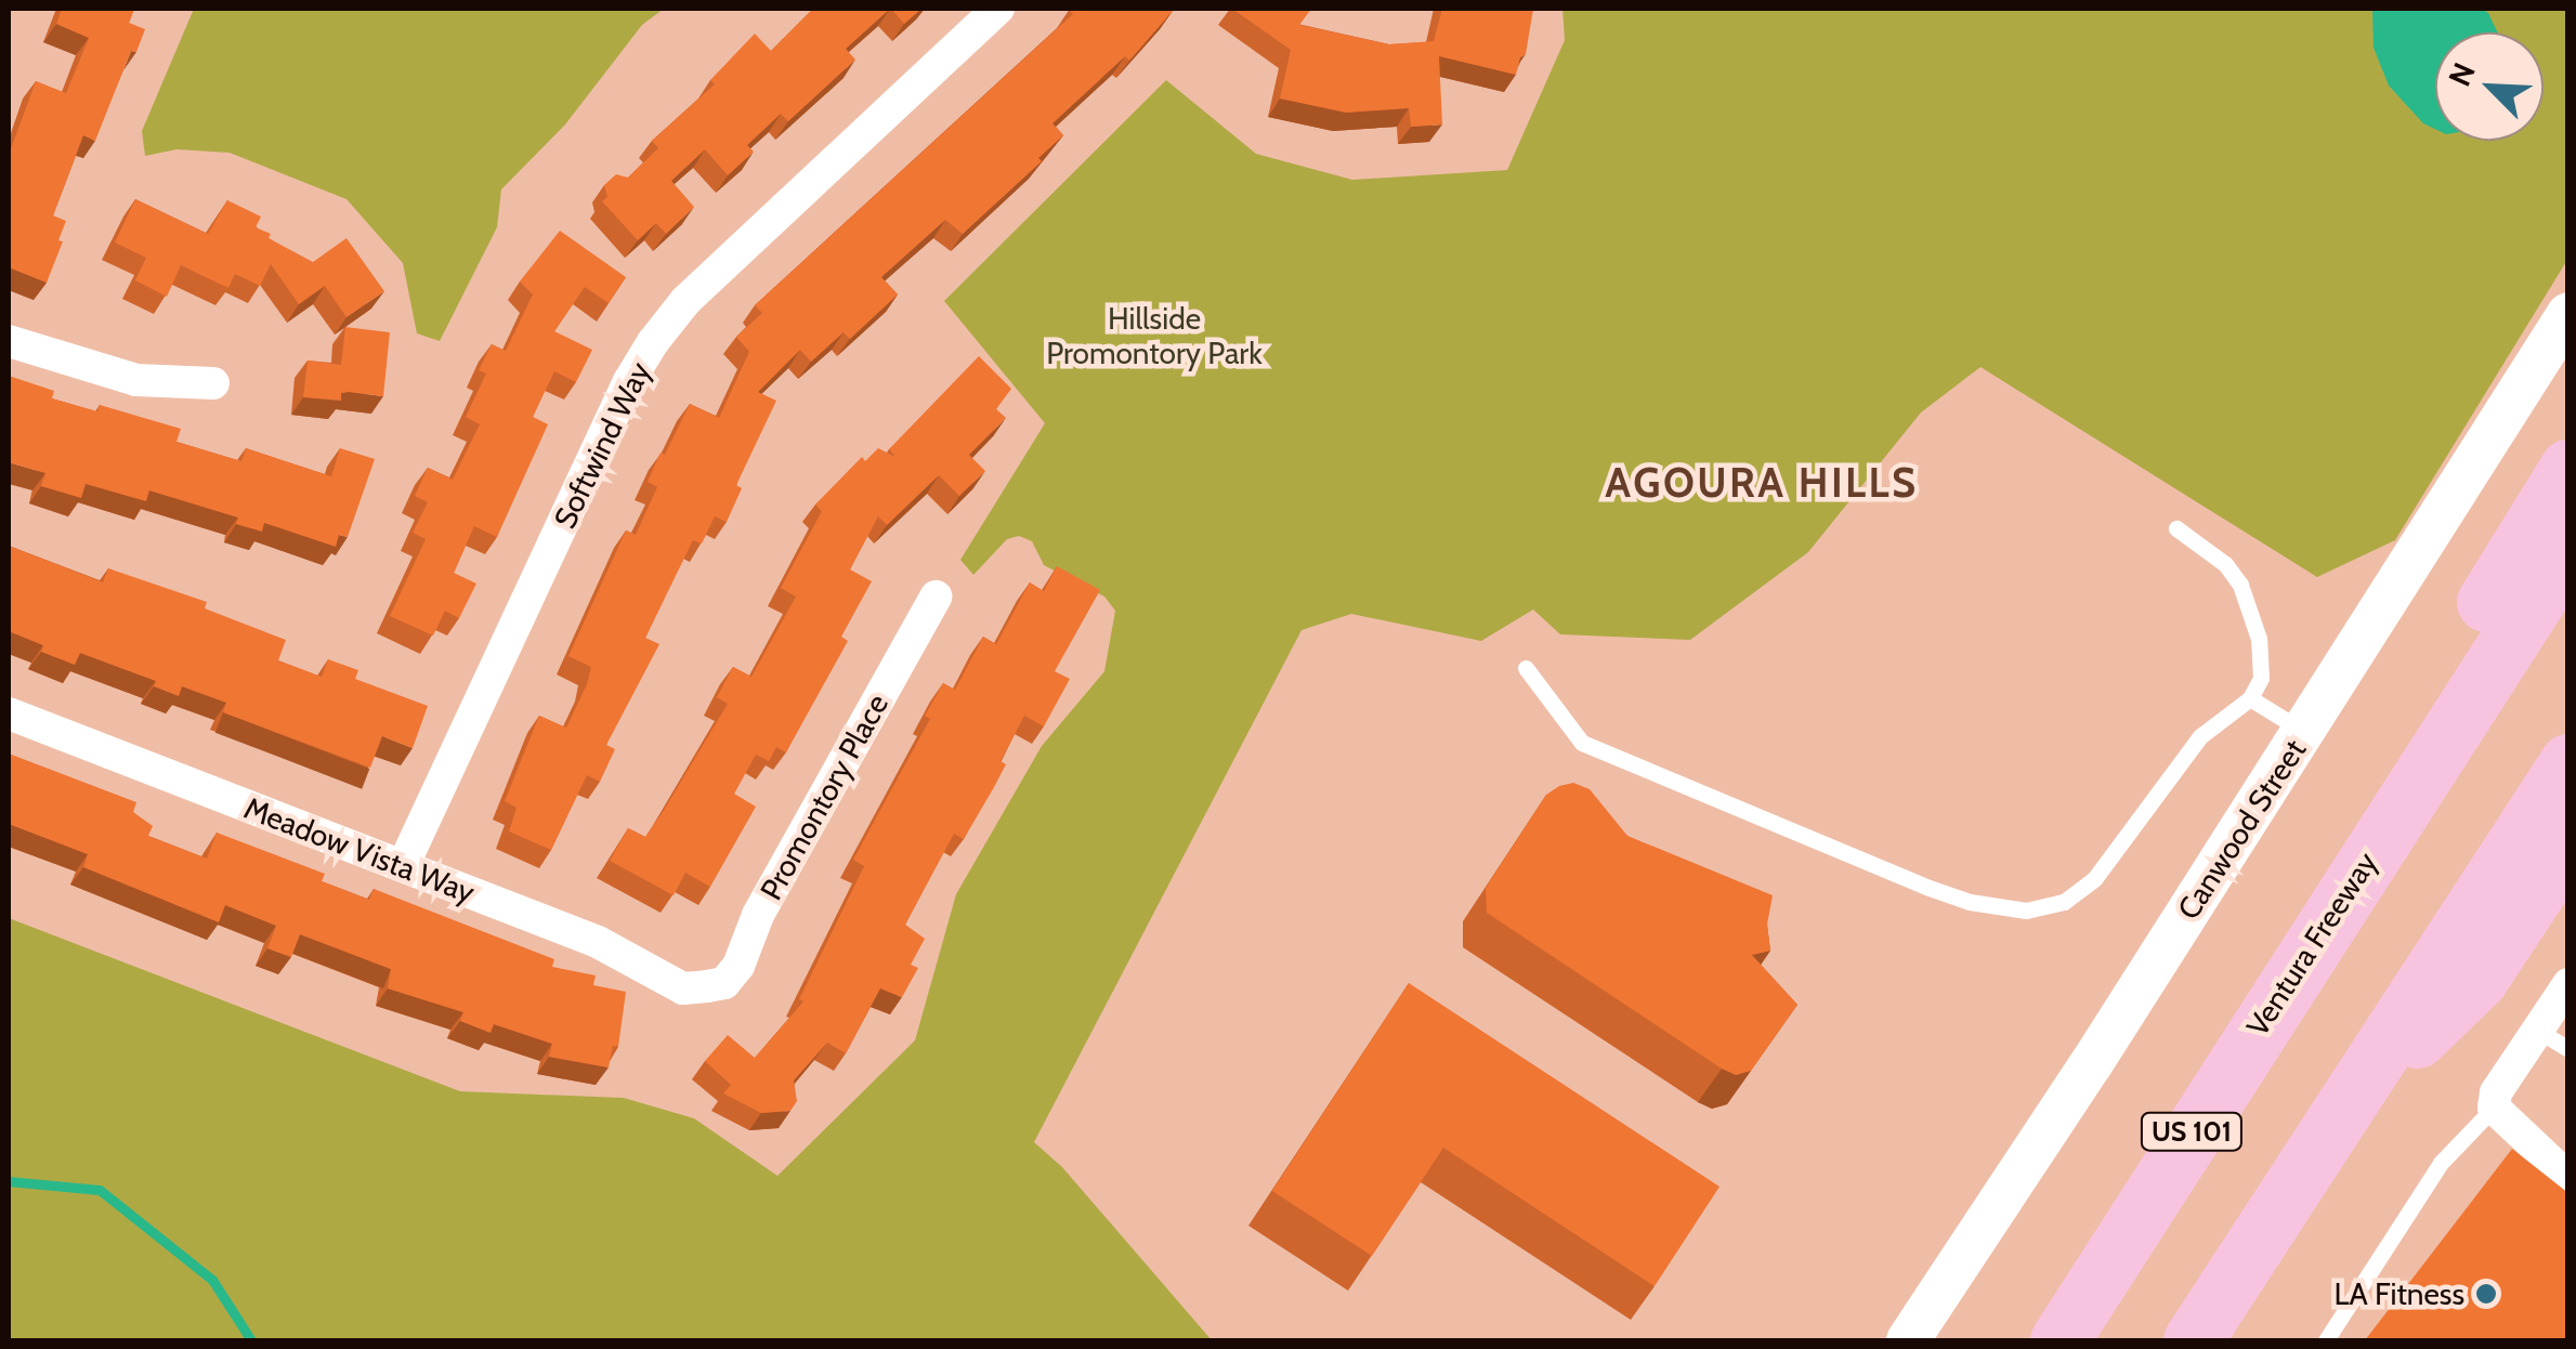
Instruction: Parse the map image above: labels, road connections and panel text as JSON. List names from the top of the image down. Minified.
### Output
{"streets":{"highway":["Ventura Freeway","US 101"],"street":["Softwind Way","Promontory Place","Canwood Street","Meadow Vista Way"]},"crossings":[["Softwind Way","Meadow Vista Way"],["Promontory Place","Meadow Vista Way"]],"districts":["AGOURA HILLS"],"parks":["Hillside Promontory Park"],"places":["LA Fitness"],"north":"top left"}
